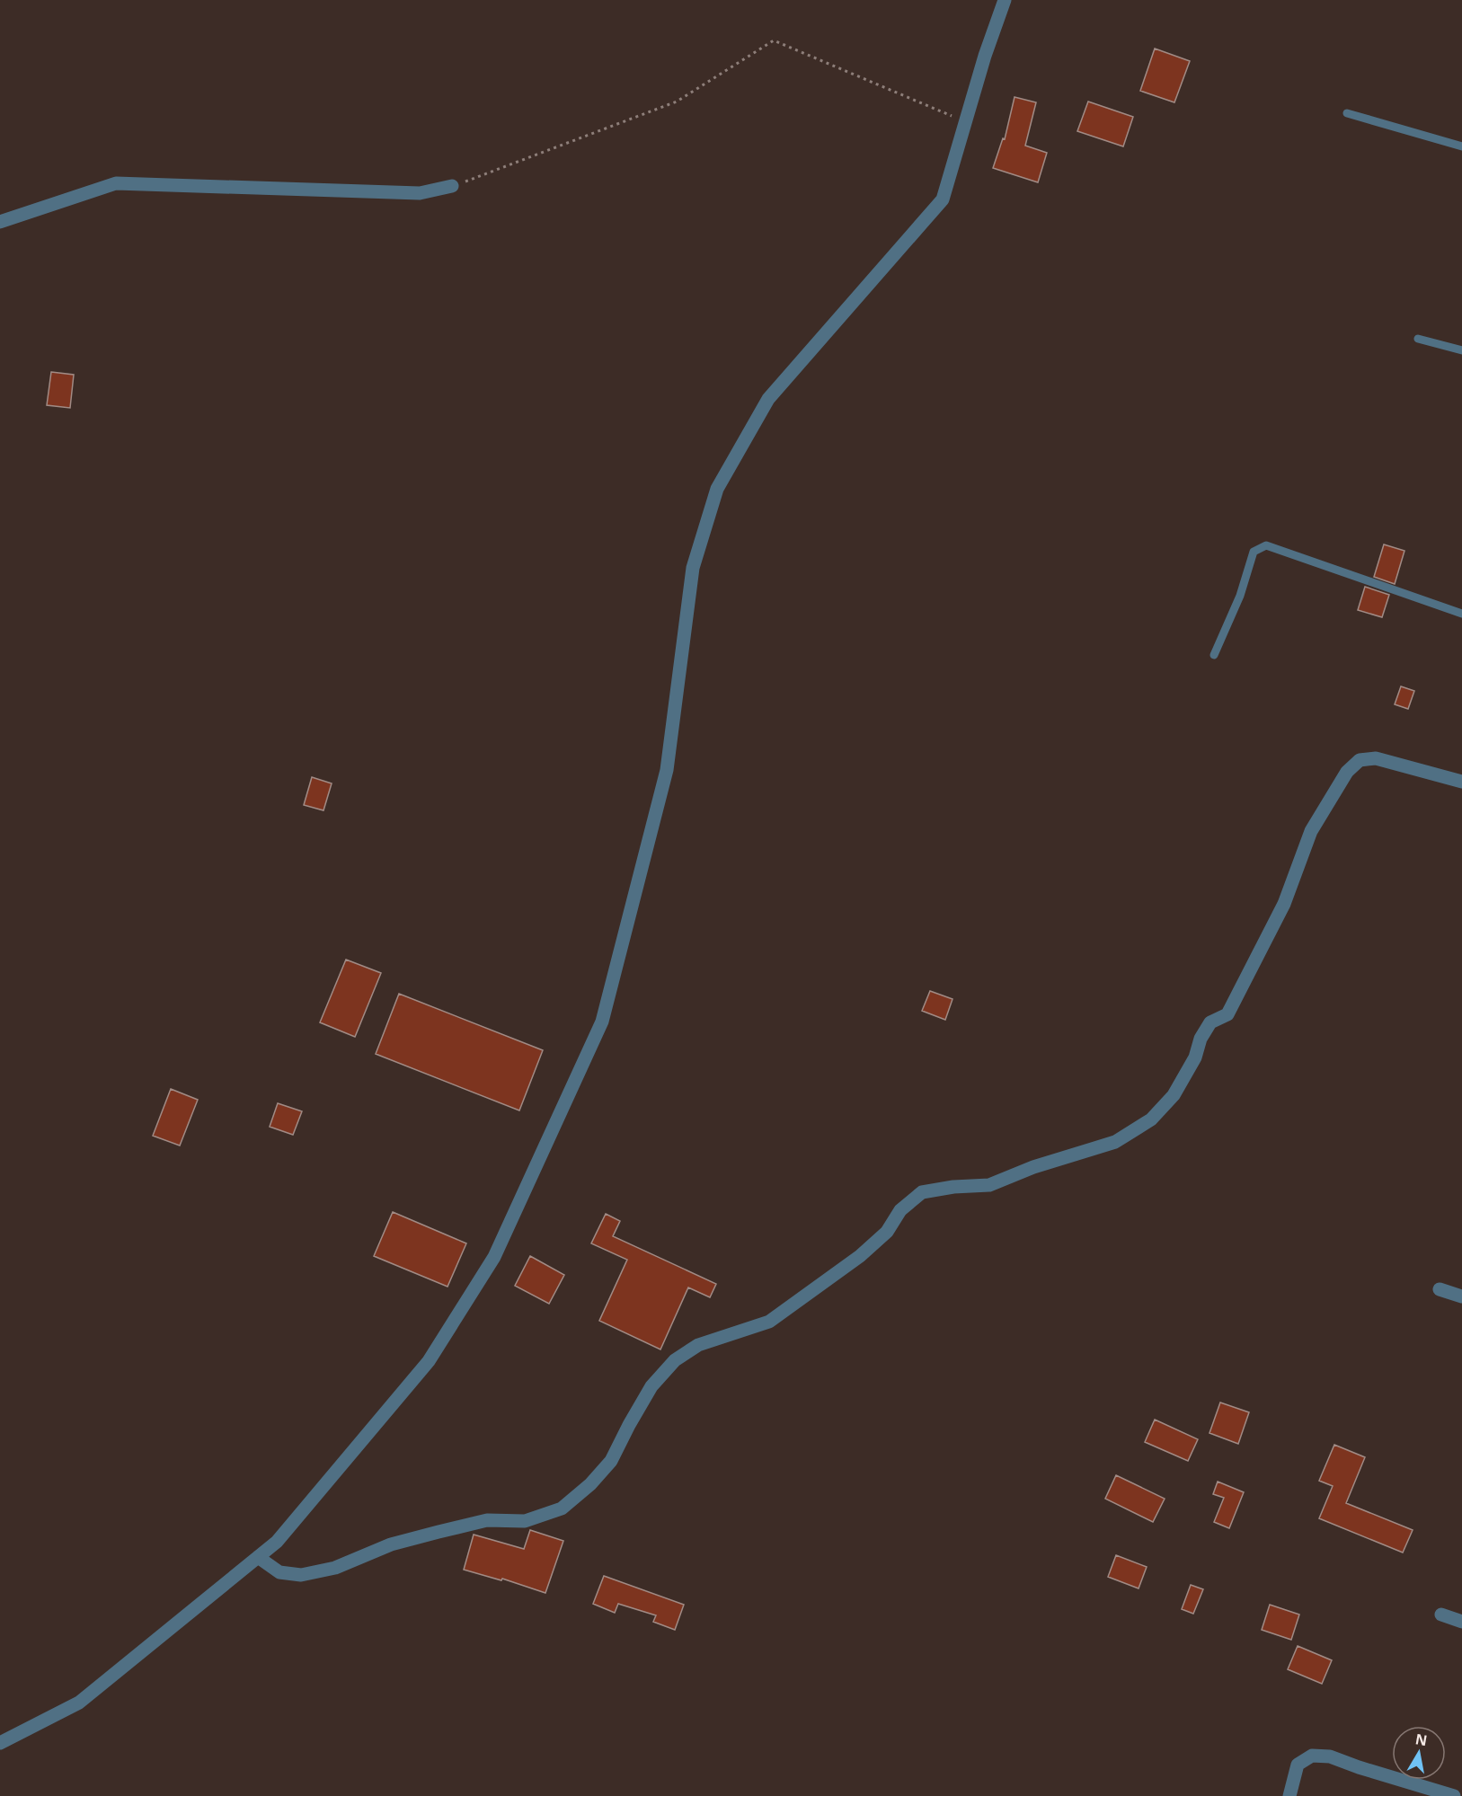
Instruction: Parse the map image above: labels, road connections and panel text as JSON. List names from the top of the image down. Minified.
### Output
{"north":"top"}
